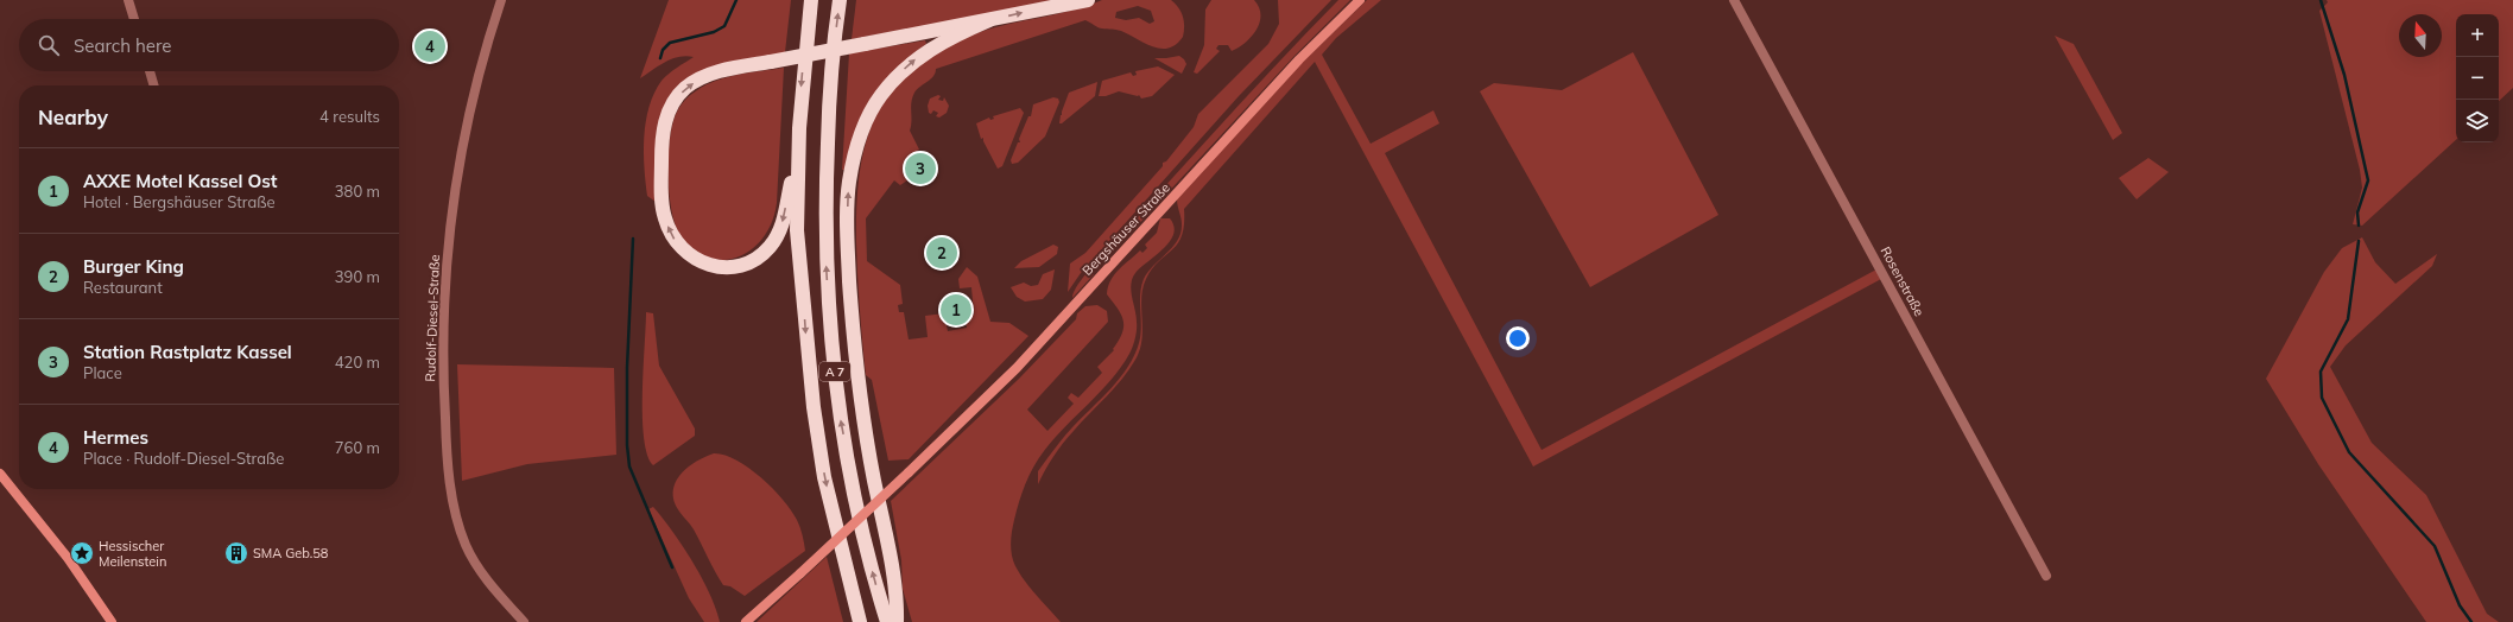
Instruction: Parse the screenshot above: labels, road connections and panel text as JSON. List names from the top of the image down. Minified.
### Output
{"streets":{"highway":["A 7"],"main road":["Bergshäuser Straße"],"street":["Rosenstraße","Rudolf-Diesel-Straße"]},"places":{"place":["Hessischer Meilenstein"],"building":["SMA Geb.58"]},"north":"top","page":{"map_buttons":["+","−"],"search":"Search here","pins":["4","3","2","1"],"heading":["Nearby","4 results"],"list":[{"mark":"1","name":"AXXE Motel Kassel Ost","note":"Hotel · Bergshäuser Straße","value":"380 m"},{"mark":"2","name":"Burger King","note":"Restaurant","value":"390 m"},{"mark":"3","name":"Station Rastplatz Kassel","note":"Place","value":"420 m"},{"mark":"4","name":"Hermes","note":"Place · Rudolf-Diesel-Straße","value":"760 m"}]}}
